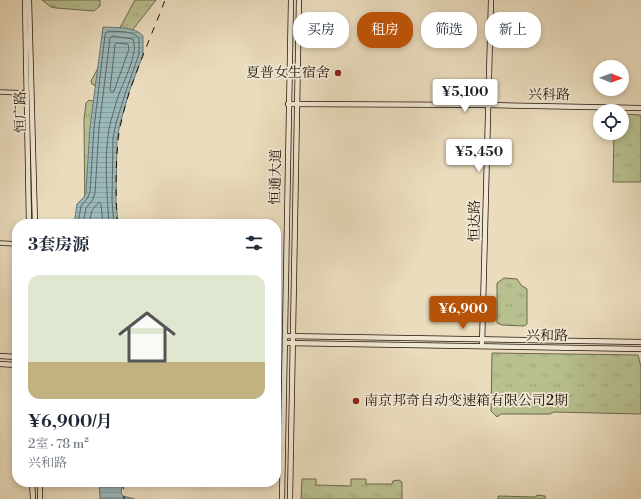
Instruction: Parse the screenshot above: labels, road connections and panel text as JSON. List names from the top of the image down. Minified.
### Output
{"streets":{"main road":["兴科路","恒广路","恒通大道","恒达路","兴和路"]},"crossings":[["兴科路","恒通大道"],["兴科路","恒达路"],["恒通大道","兴和路"],["恒达路","兴和路"]],"places":["夏普女生宿舍","南京邦奇自动变速箱有限公司2期"],"north":"right","page":{"chip":["买房","租房","筛选","新上"],"price":["¥5,100","¥5,450","¥6,900"],"heading":"3套房源","list":[{"name":"¥6,900/月","note":"2室 · 78 m² · 兴和路"}]}}
